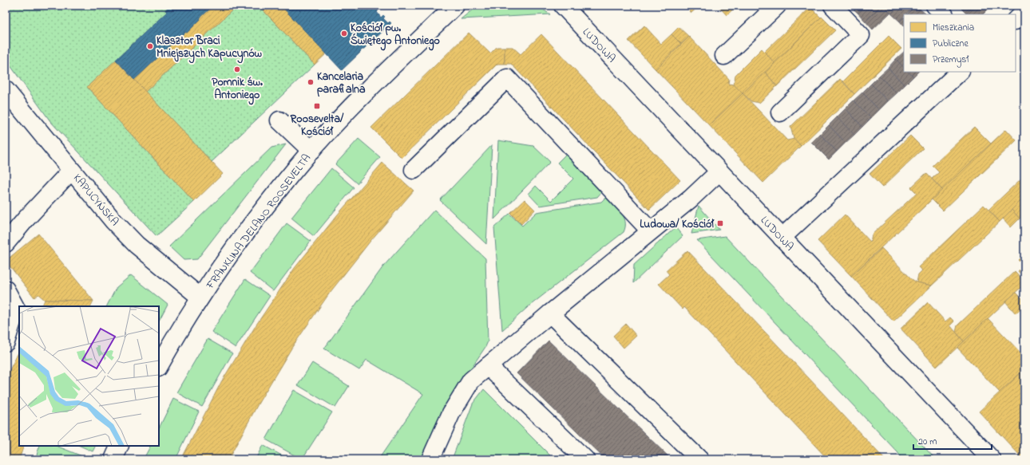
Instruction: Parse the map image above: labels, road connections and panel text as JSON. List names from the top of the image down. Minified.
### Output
{"streets":{"street":["LUDOWA","KAPUCYŃSKA","FRANKLINA DELANO ROOSEVELTA"]},"crossings":[["KAPUCYŃSKA","FRANKLINA DELANO ROOSEVELTA"]],"places":{"other":["Kościół pw. Świętego Antoniego","Klasztor Braci Mniejszych Kapucynów","Pomnik św. Antoniego","Kancelaria parafialna"],"transit":["Roosevelta/ Kościół","Ludowa/ Kościół"]},"legend":["Mieszkania","Publiczne","Przemysł"],"scale_bar":"20 m"}
